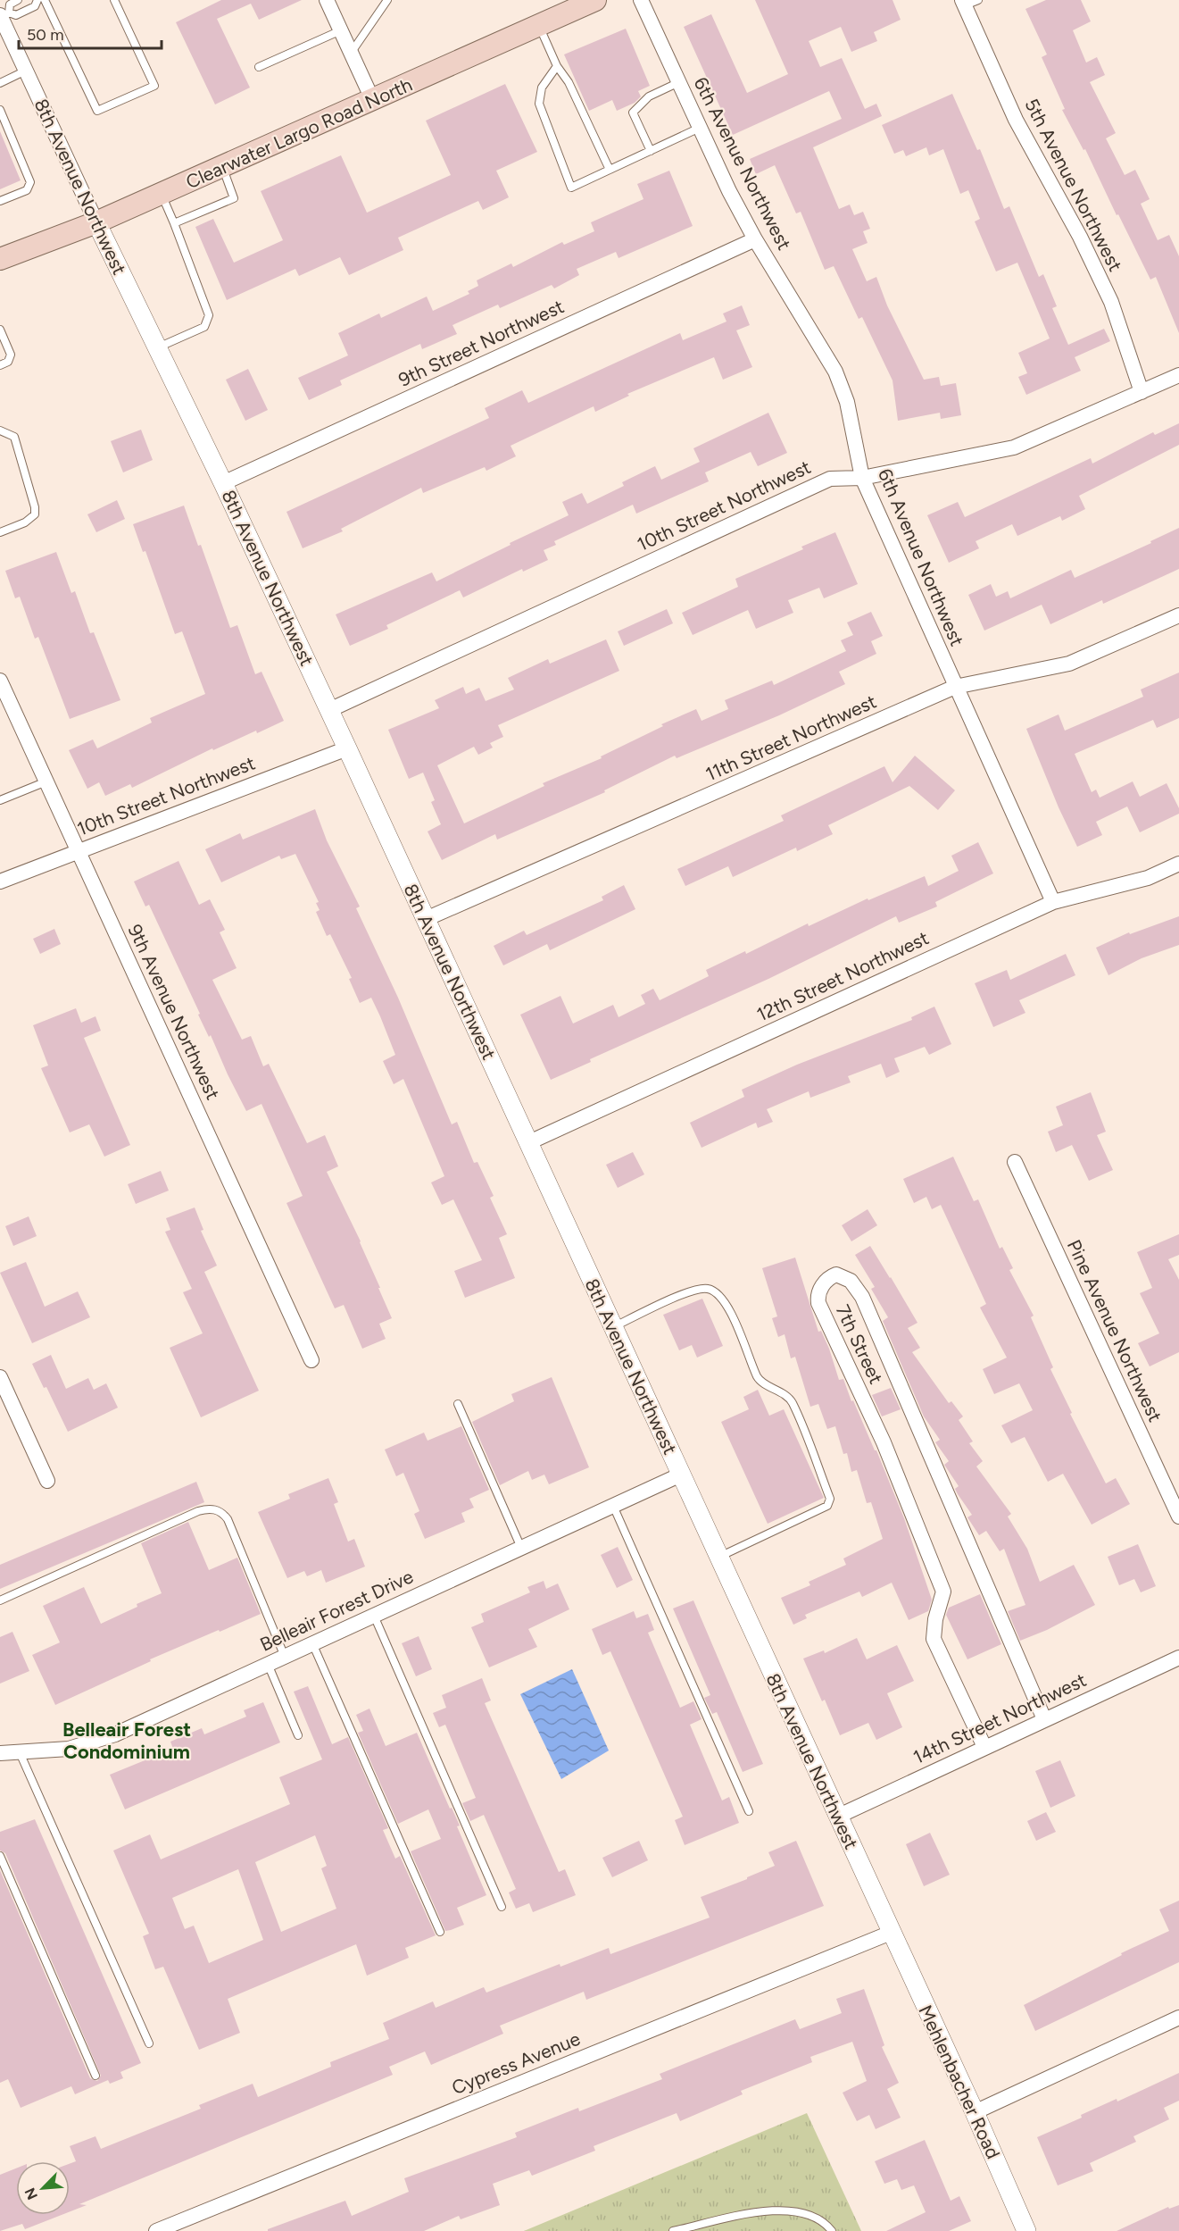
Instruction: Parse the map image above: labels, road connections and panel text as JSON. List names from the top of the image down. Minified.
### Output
{"streets":{"main road":["Clearwater Largo Road North"],"street":["6th Avenue Northwest","5th Avenue Northwest","8th Avenue Northwest","9th Street Northwest","10th Street Northwest","11th Street Northwest","12th Street Northwest","9th Avenue Northwest","Pine Avenue Northwest","7th Street","Belleair Forest Drive","14th Street Northwest","Cypress Avenue","Mehlenbacher Road"]},"crossings":[["Clearwater Largo Road North","8th Avenue Northwest"],["6th Avenue Northwest","9th Street Northwest"],["6th Avenue Northwest","10th Street Northwest"],["6th Avenue Northwest","11th Street Northwest"],["6th Avenue Northwest","12th Street Northwest"],["5th Avenue Northwest","10th Street Northwest"],["8th Avenue Northwest","9th Street Northwest"],["8th Avenue Northwest","10th Street Northwest"],["8th Avenue Northwest","11th Street Northwest"],["8th Avenue Northwest","12th Street Northwest"],["8th Avenue Northwest","Belleair Forest Drive"],["8th Avenue Northwest","14th Street Northwest"],["8th Avenue Northwest","Cypress Avenue"],["8th Avenue Northwest","Mehlenbacher Road"],["10th Street Northwest","9th Avenue Northwest"],["7th Street","14th Street Northwest"],["Cypress Avenue","Mehlenbacher Road"]],"districts":["Belleair Forest Condominium"],"scale_bar":"50 m","north":"bottom left"}
